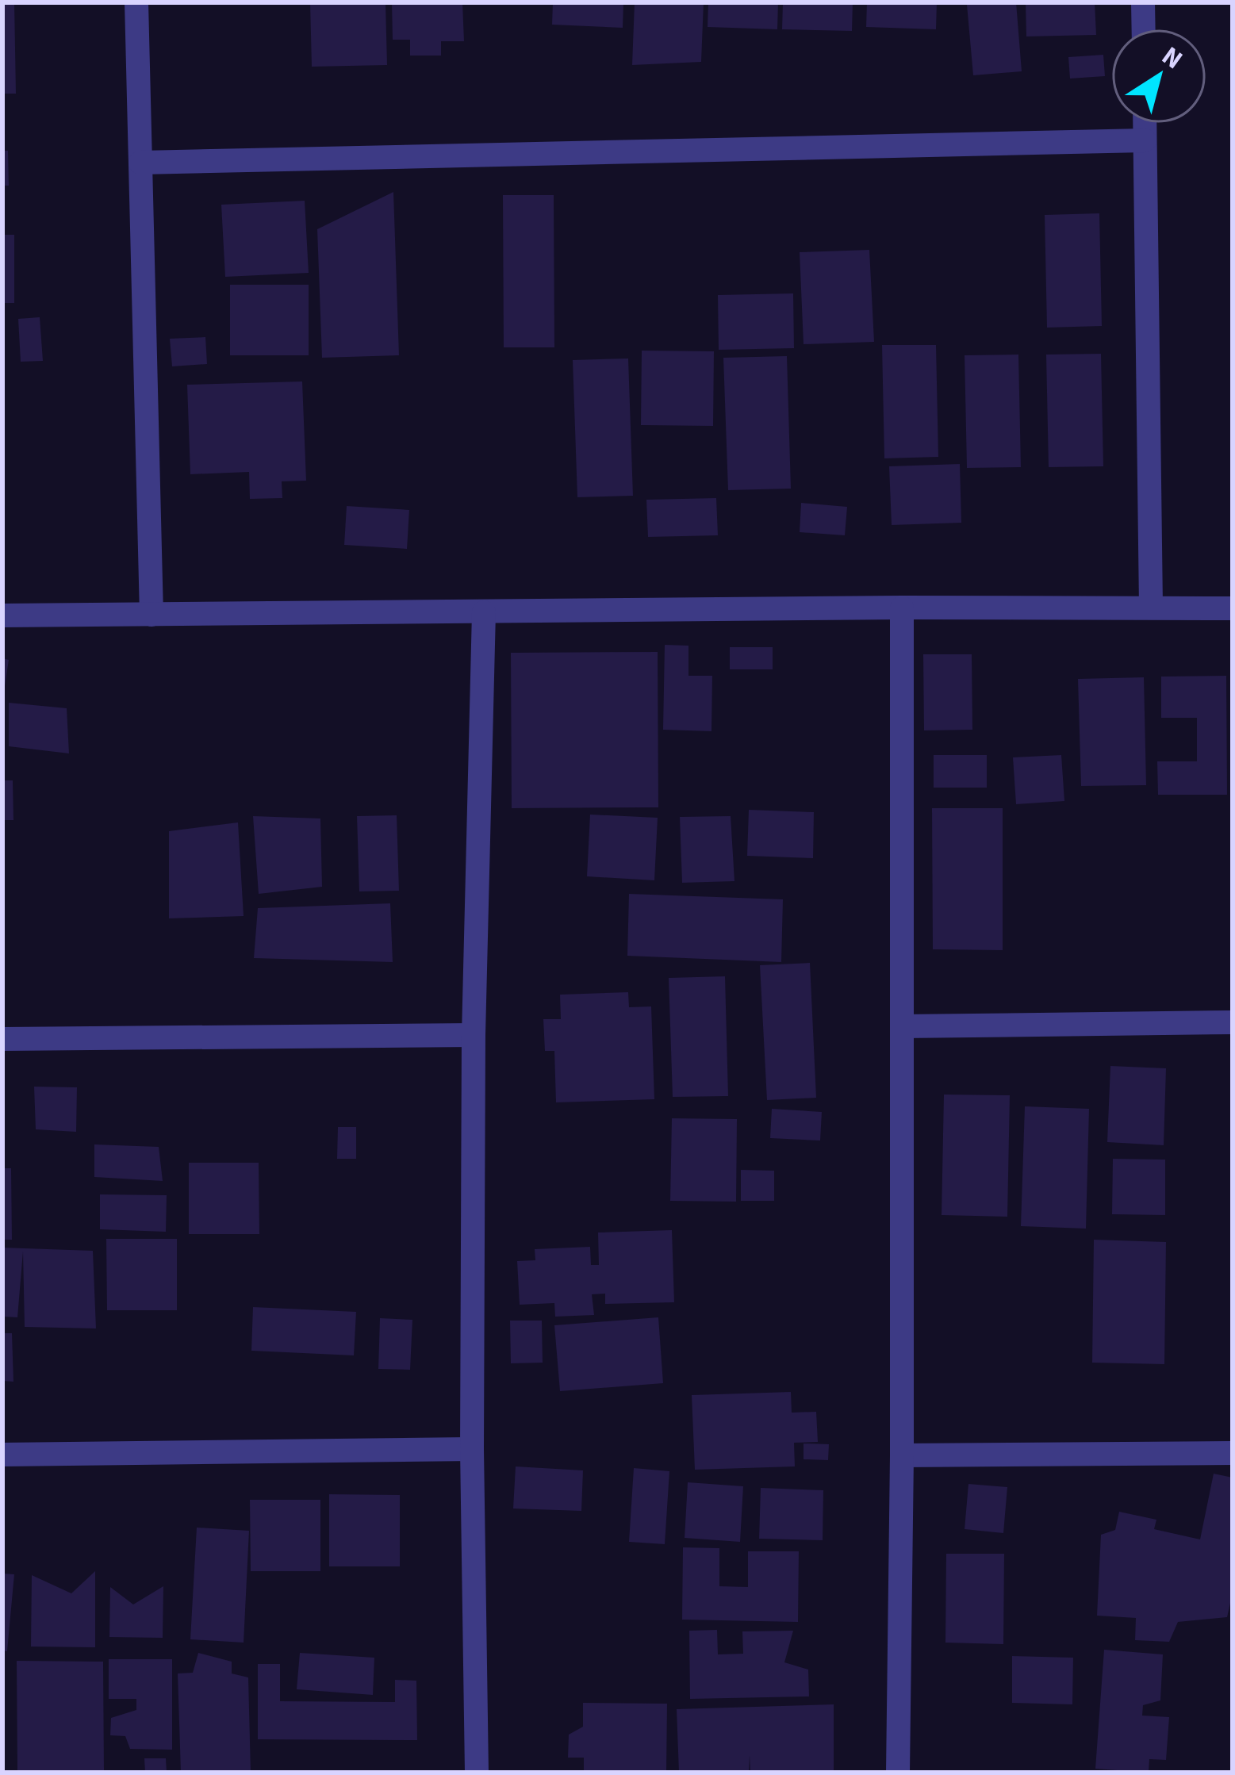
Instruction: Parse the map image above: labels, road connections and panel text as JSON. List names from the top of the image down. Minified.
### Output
{"north":"top right"}
